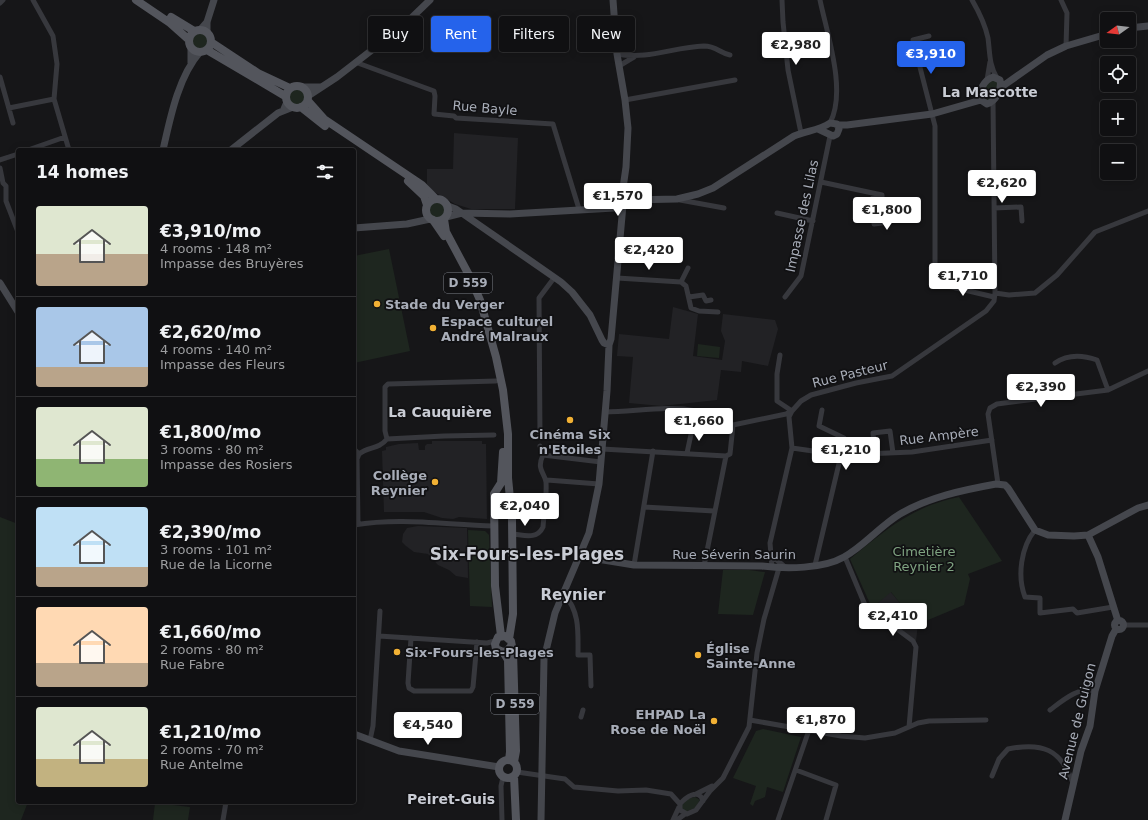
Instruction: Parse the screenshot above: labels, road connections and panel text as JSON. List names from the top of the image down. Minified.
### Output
{"streets":{"main road":["D 559"],"street":["Rue Bayle","Impasse des Lilas","Rue Pasteur","Rue Ampère","Rue Séverin Saurin","Avenue de Guigon"]},"districts":["La Mascotte","La Cauquière","Six-Fours-les-Plages","Reynier","Peiret-Guis"],"parks":["Cimetière Reynier 2"],"places":["Stade du Verger","Espace culturel André Malraux","Cinéma Six n'Etoiles","Collège Reynier","Six-Fours-les-Plages","Église Sainte-Anne","EHPAD La Rose de Noël"],"north":"left","page":{"map_buttons":["+","−"],"chip":["Buy","Rent","Filters","New"],"price":["€2,980","€3,910","€2,620","€1,570","€1,800","€2,420","€1,710","€2,390","€1,660","€1,210","€2,040","€2,410","€1,870","€4,540"],"heading":"14 homes","list":[{"name":"€3,910/mo","note":"4 rooms · 148 m² · Impasse des Bruyères"},{"name":"€2,620/mo","note":"4 rooms · 140 m² · Impasse des Fleurs"},{"name":"€1,800/mo","note":"3 rooms · 80 m² · Impasse des Rosiers"},{"name":"€2,390/mo","note":"3 rooms · 101 m² · Rue de la Licorne"},{"name":"€1,660/mo","note":"2 rooms · 80 m² · Rue Fabre"},{"name":"€1,210/mo","note":"2 rooms · 70 m² · Rue Antelme"}]}}
